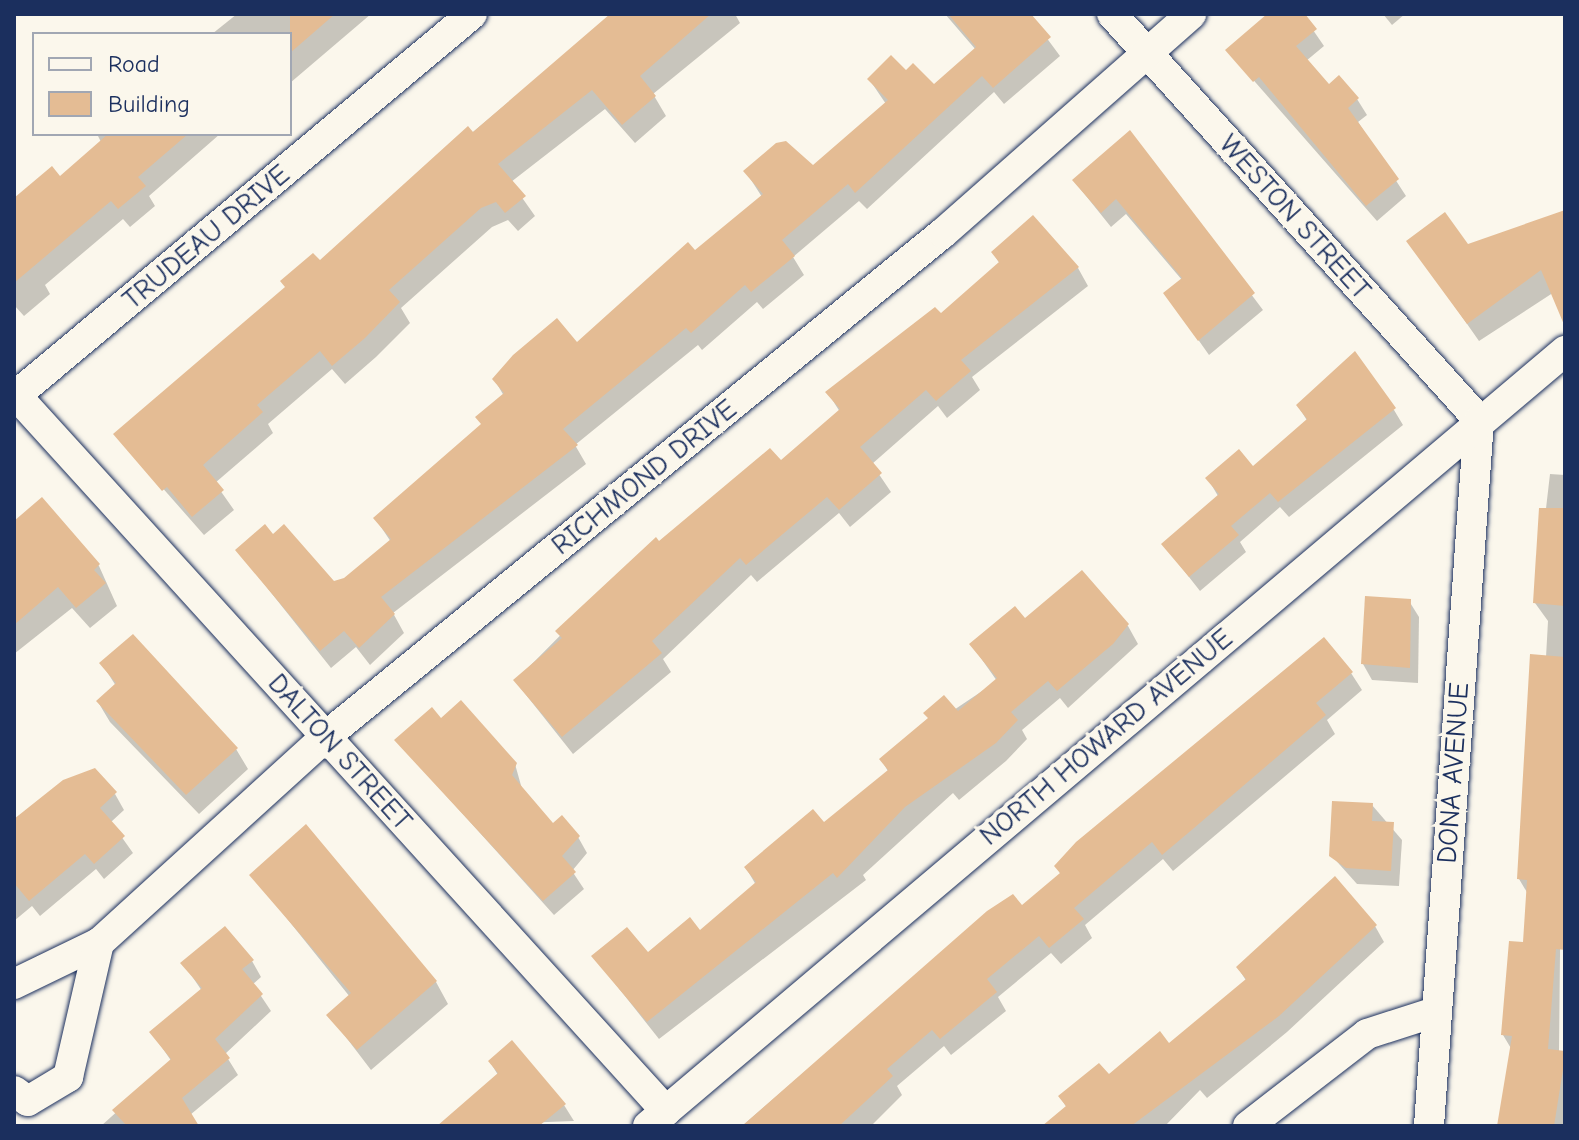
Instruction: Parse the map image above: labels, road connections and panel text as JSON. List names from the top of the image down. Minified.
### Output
{"streets":{"street":["WESTON STREET","TRUDEAU DRIVE","RICHMOND DRIVE","NORTH HOWARD AVENUE","DALTON STREET","DONA AVENUE"]},"crossings":[["WESTON STREET","RICHMOND DRIVE"],["WESTON STREET","NORTH HOWARD AVENUE"],["WESTON STREET","DONA AVENUE"],["TRUDEAU DRIVE","DALTON STREET"],["RICHMOND DRIVE","DALTON STREET"],["NORTH HOWARD AVENUE","DALTON STREET"],["NORTH HOWARD AVENUE","DONA AVENUE"]],"legend":["Road","Building"]}
